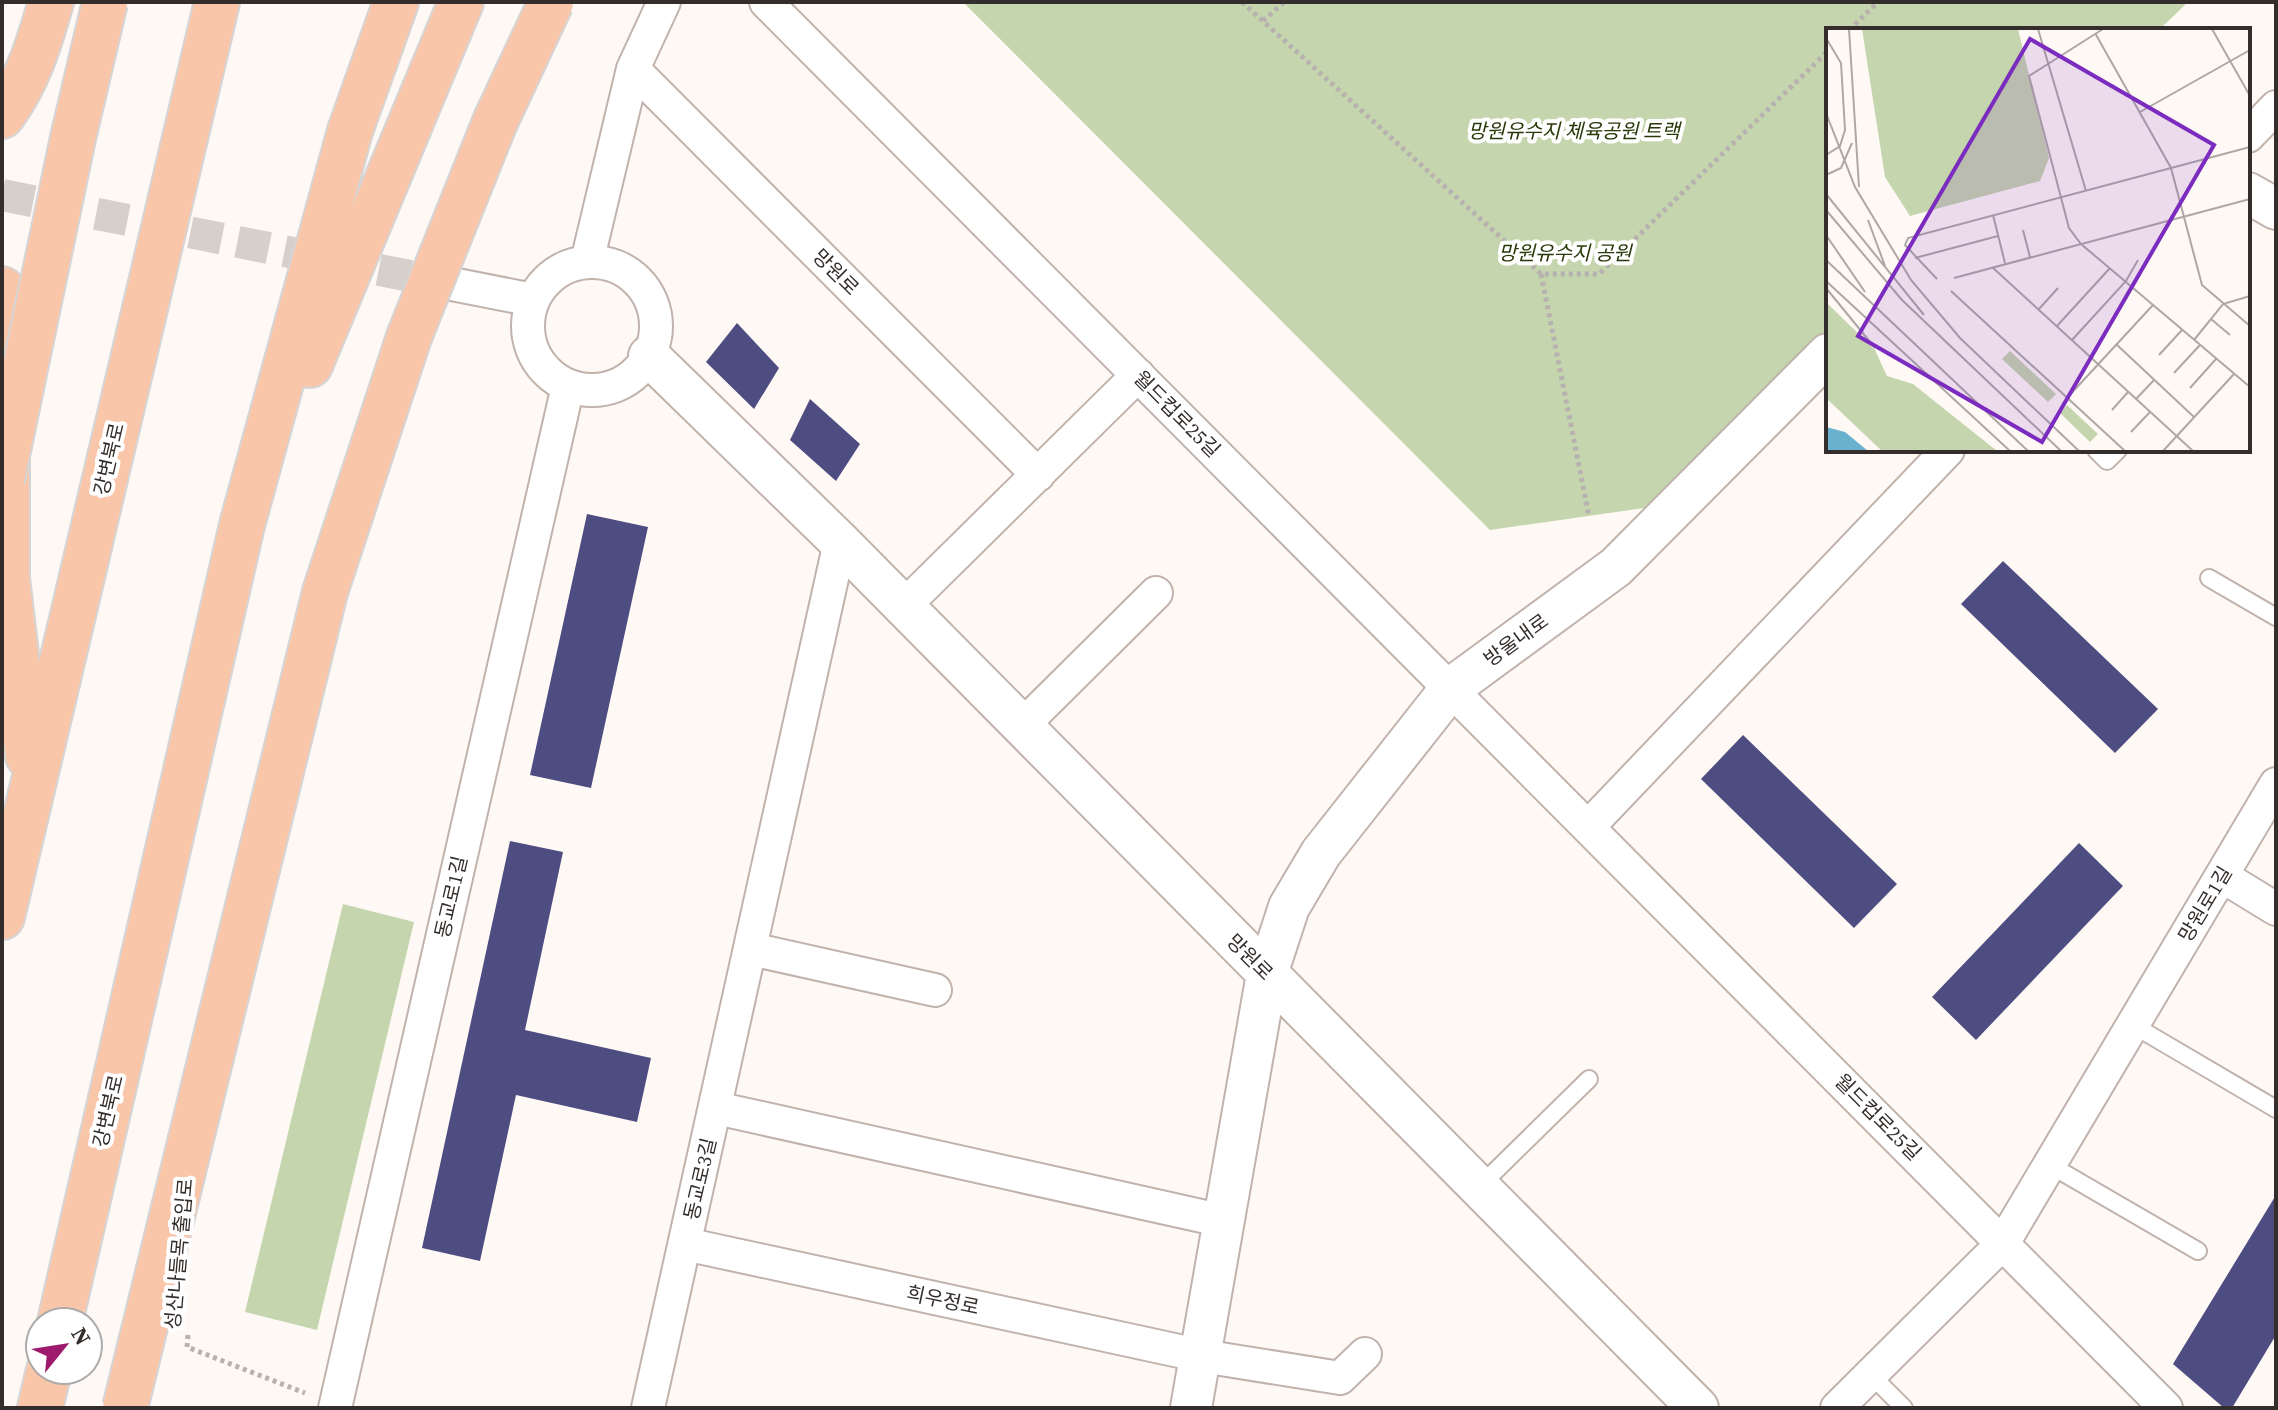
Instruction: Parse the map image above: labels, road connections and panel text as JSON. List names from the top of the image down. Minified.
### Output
{"streets":{"highway":["강변북로"],"street":["망원로","월드컵로25길","방울내로","동교로1길","망원로1길","동교로3길","희우정로"],"path":["성산나들목 출입로"]},"crossings":[["망원로","방울내로"],["망원로","동교로1길"],["망원로","동교로3길"],["월드컵로25길","방울내로"],["월드컵로25길","망원로1길"],["동교로1길","성산나들목 출입로"],["동교로3길","희우정로"]],"parks":["망원유수지 체육공원 트랙","망원유수지 공원"],"north":"top right"}
